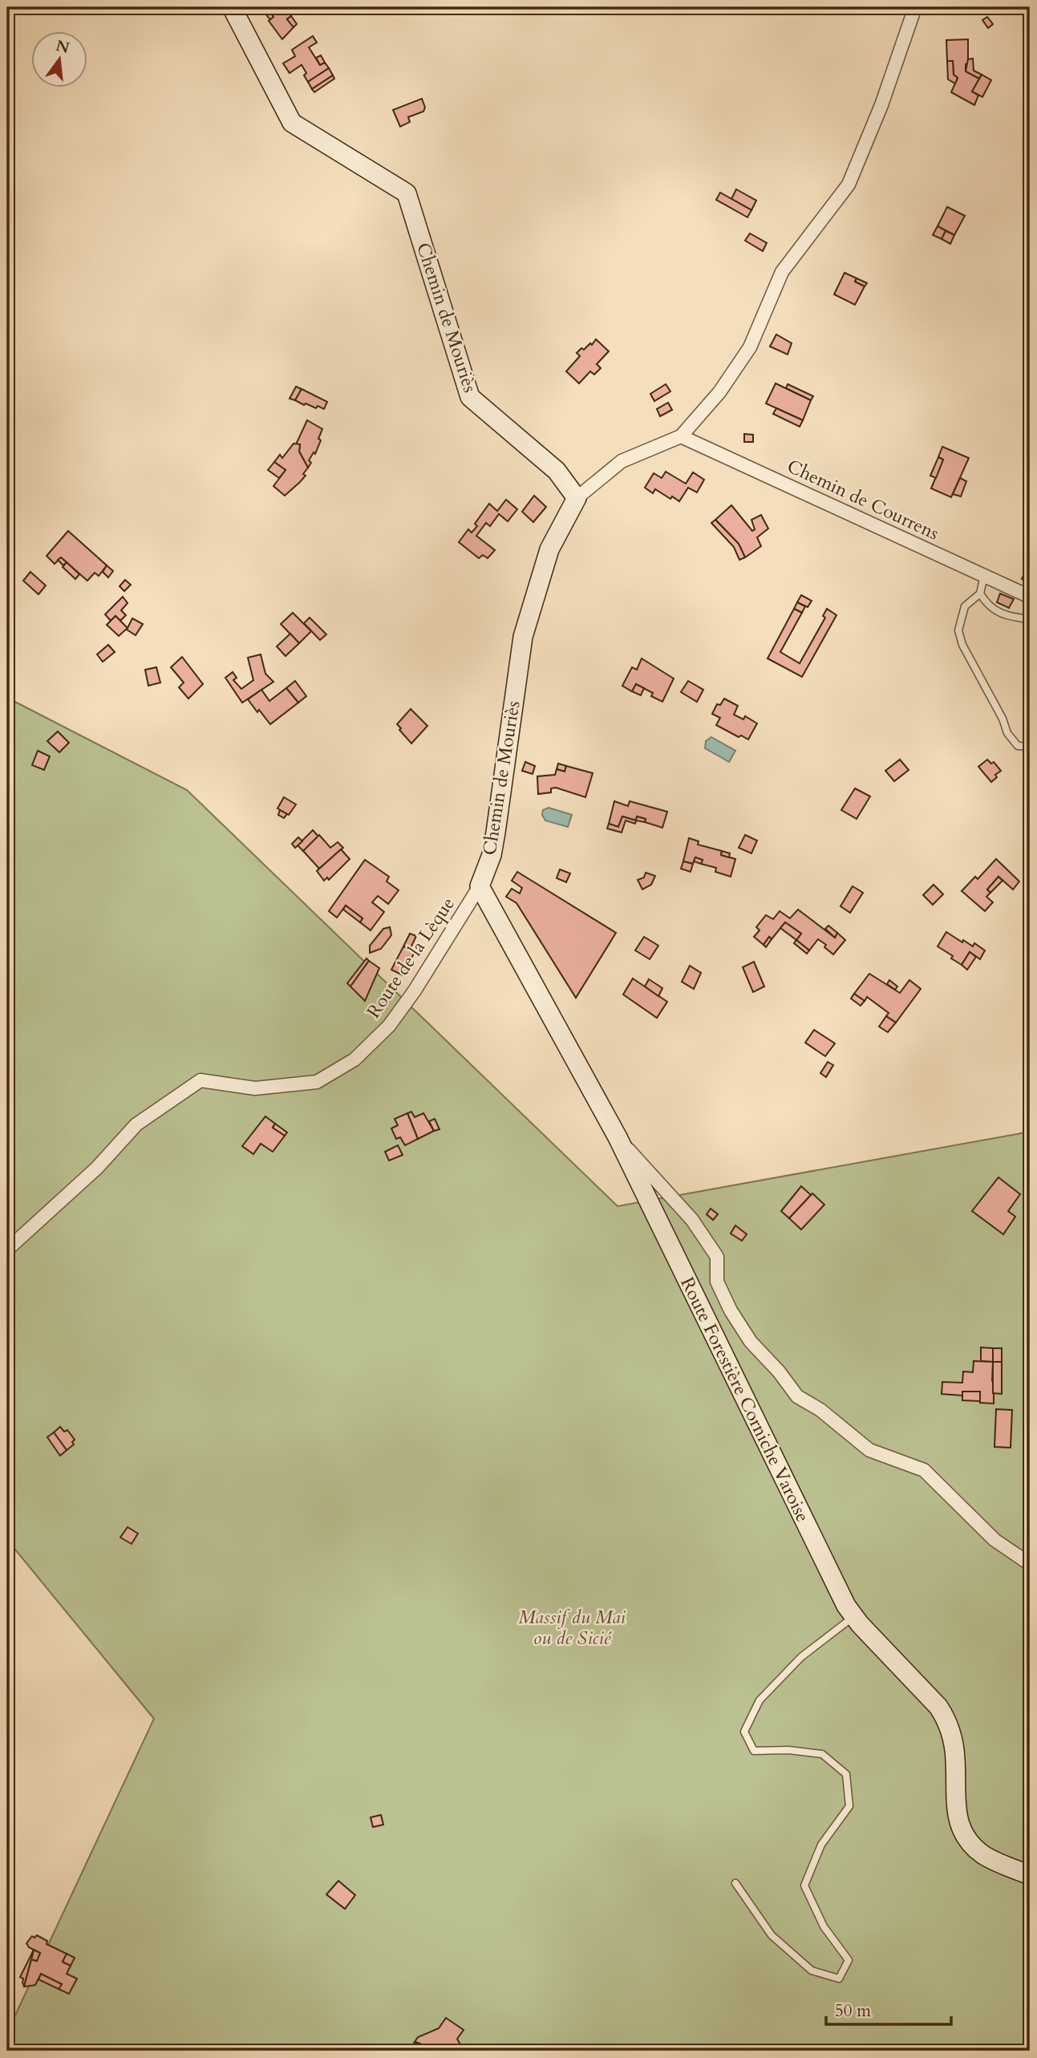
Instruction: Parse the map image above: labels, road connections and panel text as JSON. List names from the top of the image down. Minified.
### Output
{"streets":{"street":["Chemin de Mouriès","Chemin de Courrens","Route de la Lèque","Route Forestière Corniche Varoise"]},"crossings":[["Chemin de Mouriès","Route de la Lèque"],["Chemin de Mouriès","Route Forestière Corniche Varoise"],["Route de la Lèque","Route Forestière Corniche Varoise"]],"parks":["Massif du Mai ou de Sicié"],"scale_bar":"50 m","north":"top"}
